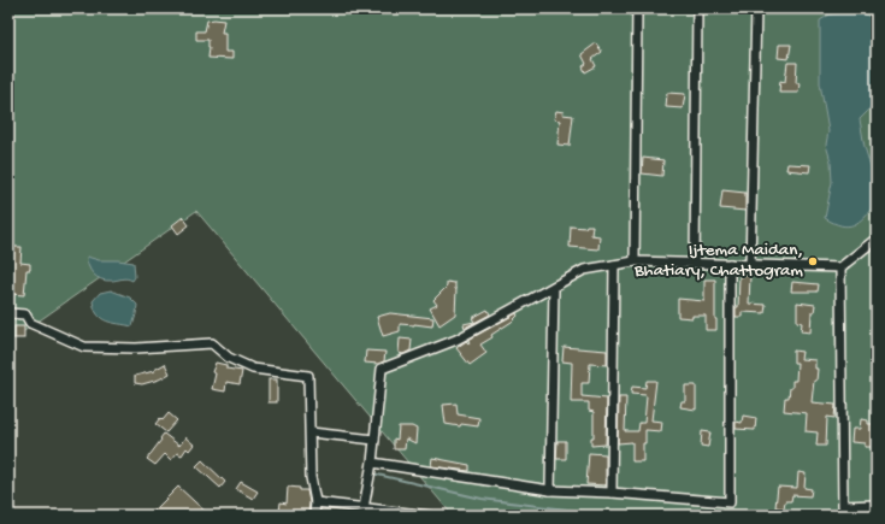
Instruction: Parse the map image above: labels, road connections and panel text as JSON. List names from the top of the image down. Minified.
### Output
{"places":["Ijtema Maidan, Bhatiary, Chattogram"]}
